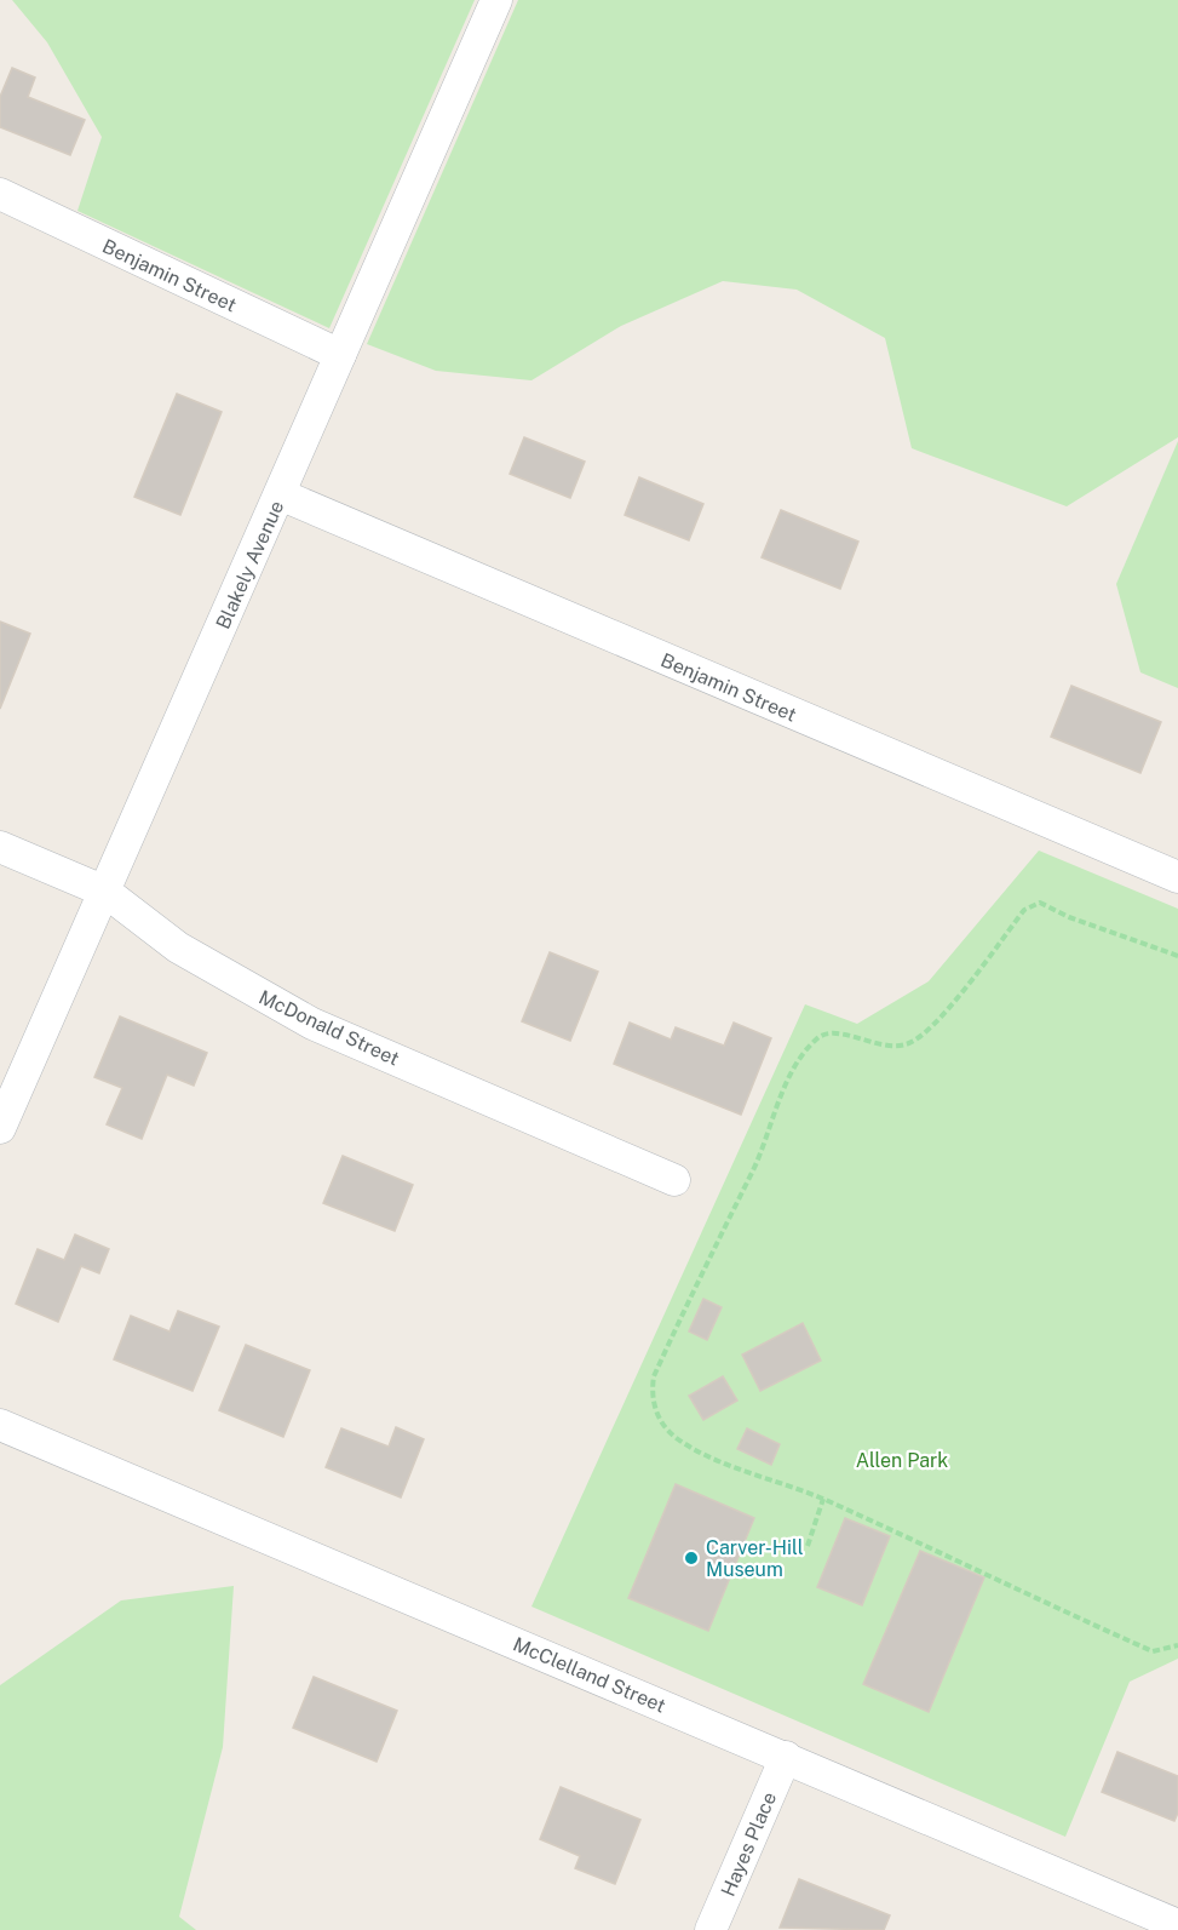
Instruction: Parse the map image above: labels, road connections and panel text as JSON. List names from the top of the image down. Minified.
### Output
{"streets":{"street":["Benjamin Street","Blakely Avenue","McDonald Street","McClelland Street","Hayes Place"]},"crossings":[["Benjamin Street","Blakely Avenue"],["Blakely Avenue","McDonald Street"],["McClelland Street","Hayes Place"]],"parks":["Allen Park"],"places":["Carver-Hill Museum"]}
